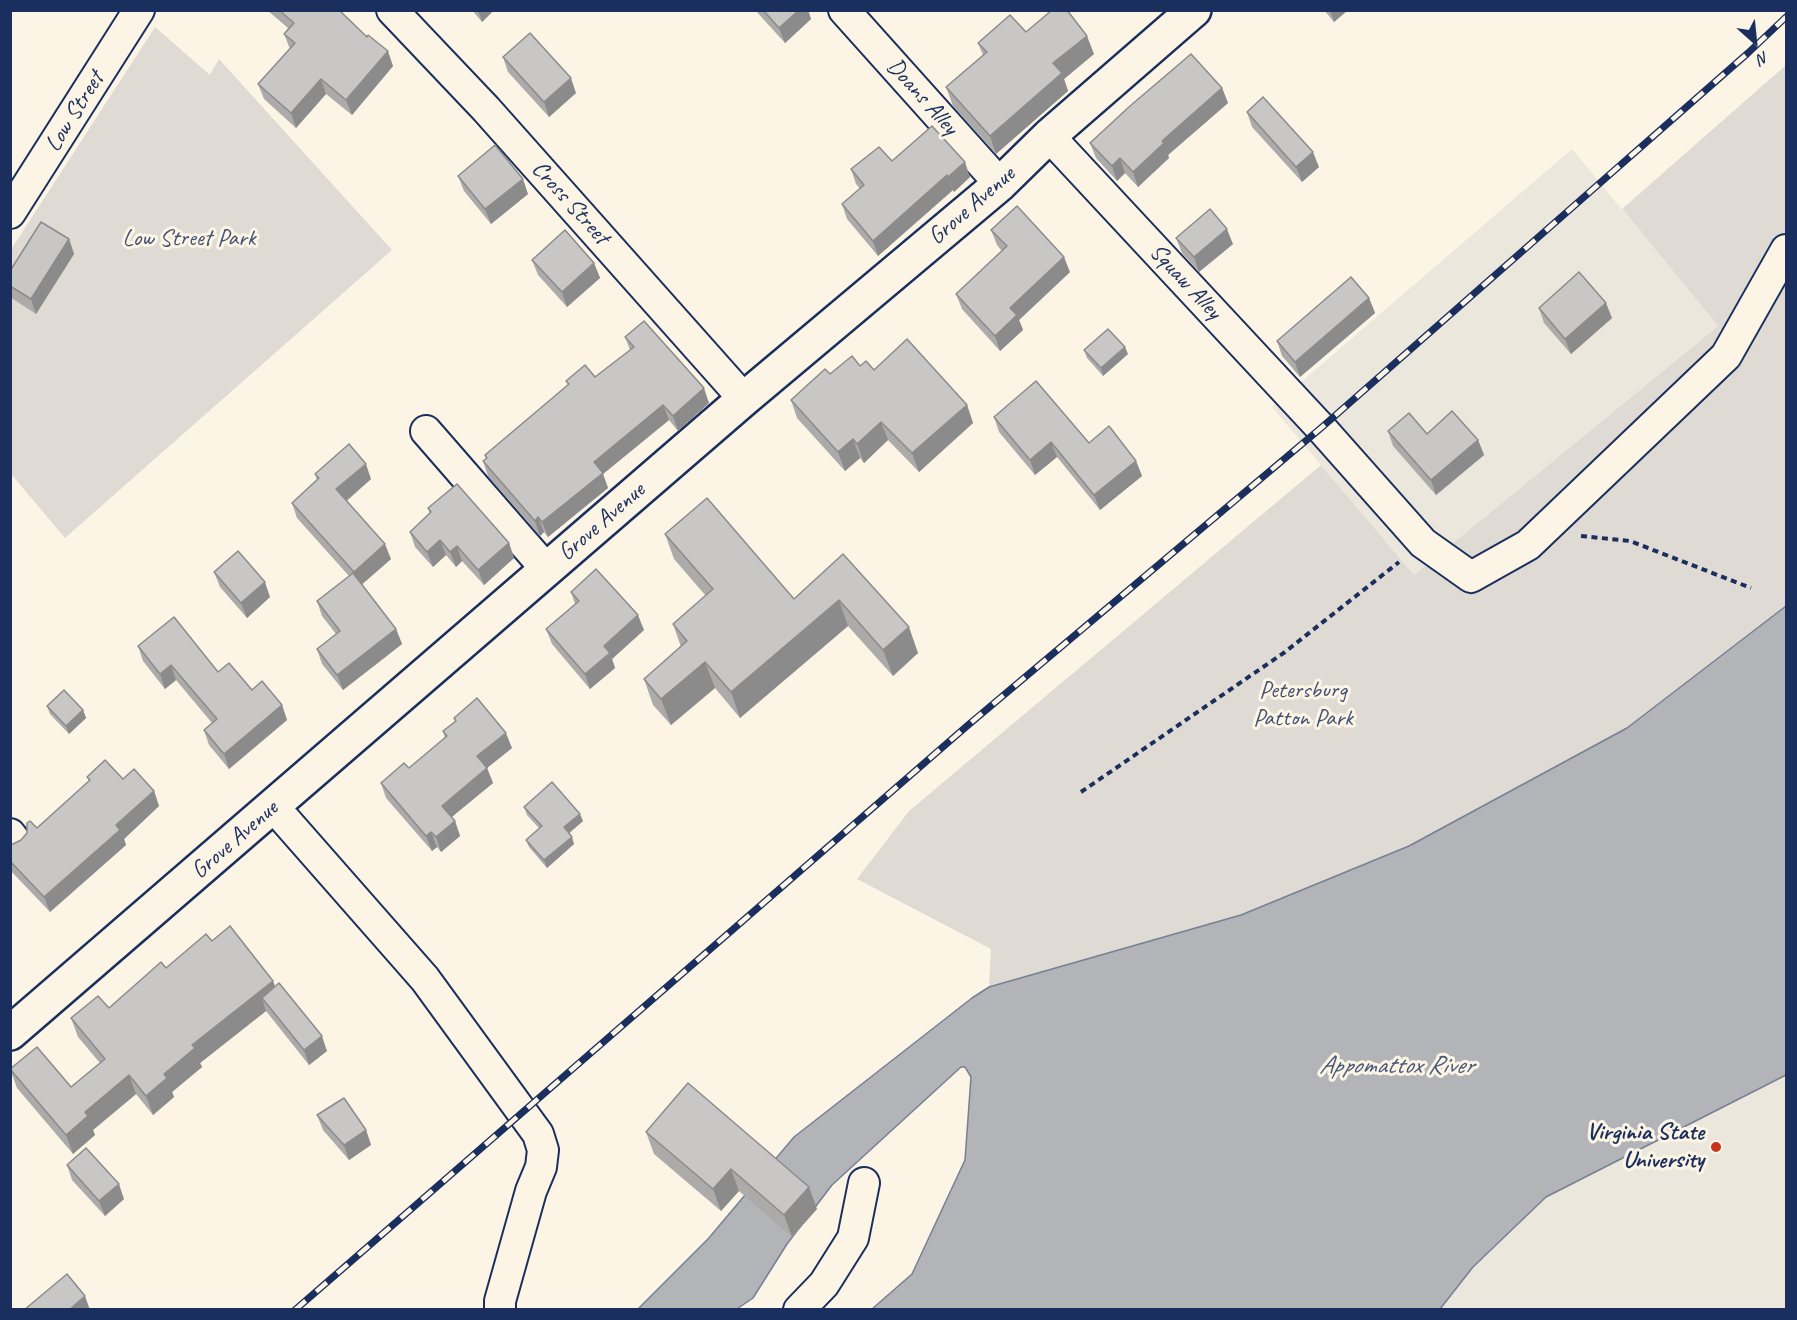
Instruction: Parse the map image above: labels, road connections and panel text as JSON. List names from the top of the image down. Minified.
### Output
{"streets":{"main road":["Grove Avenue"],"street":["Doans Alley","Low Street","Cross Street","Squaw Alley"]},"crossings":[["Doans Alley","Grove Avenue"],["Cross Street","Grove Avenue"],["Grove Avenue","Squaw Alley"]],"water":["Appomattox River"],"parks":["Low Street Park","Petersburg Patton Park"],"places":["Virginia State University"],"north":"bottom right"}
